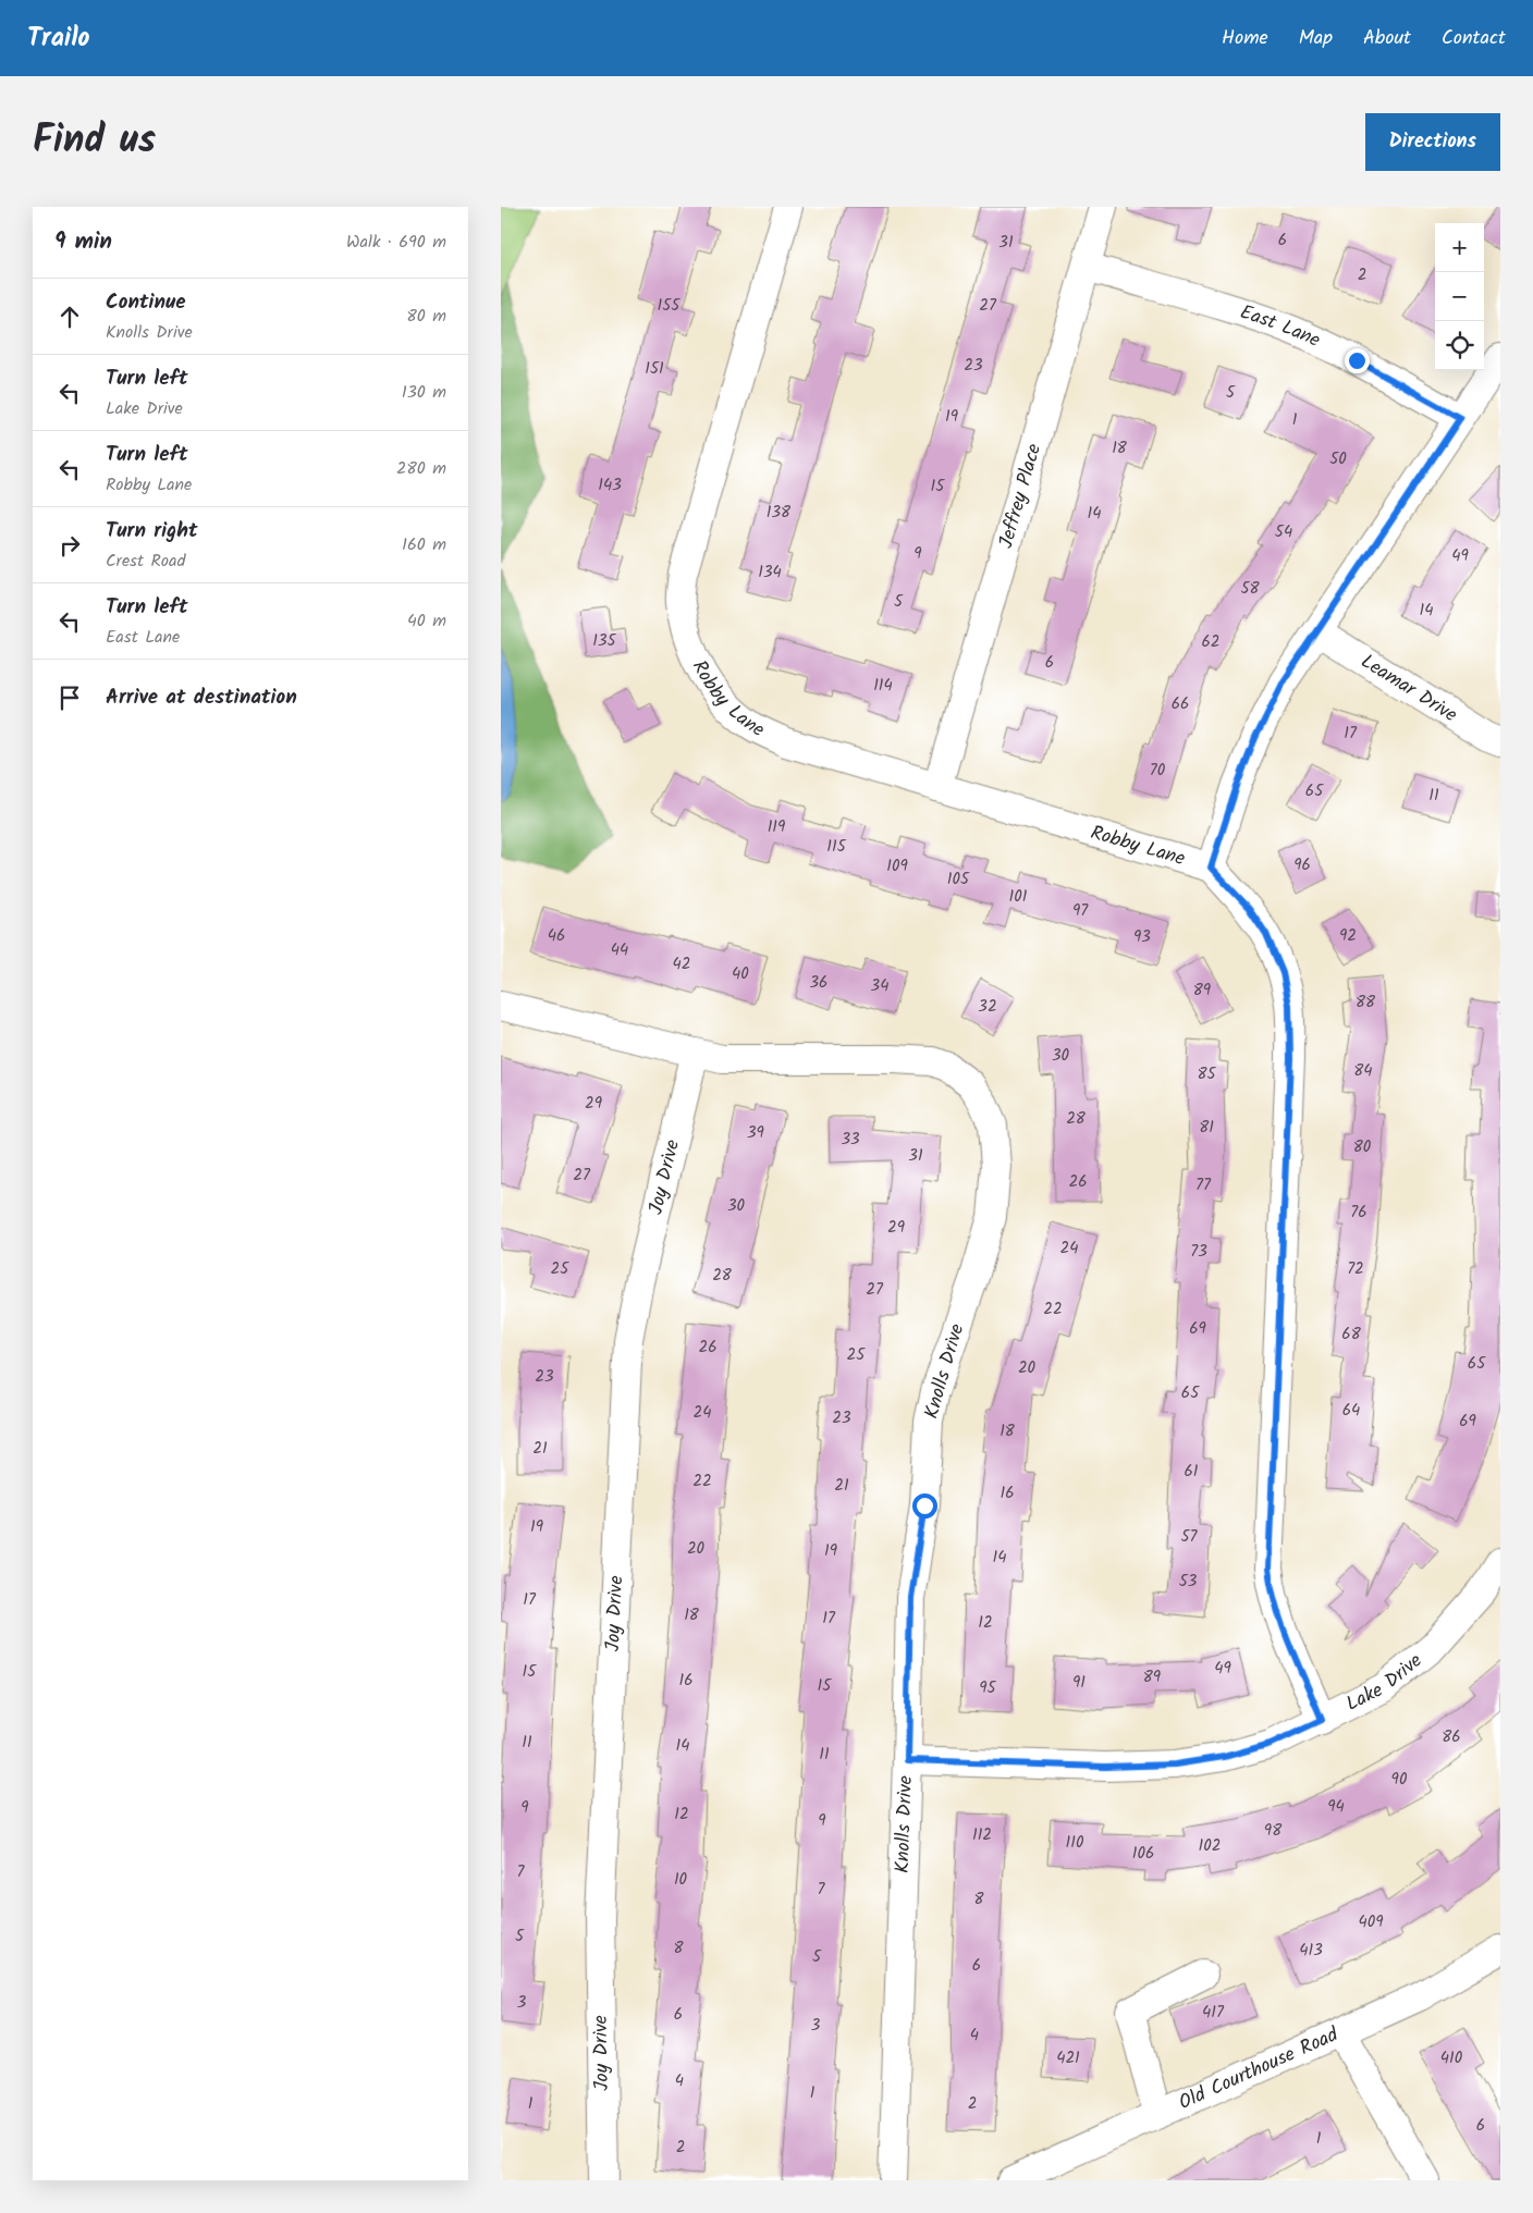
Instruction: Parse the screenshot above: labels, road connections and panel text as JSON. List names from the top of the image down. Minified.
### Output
{"streets":{"street":["East Lane","Jeffrey Place","Leamar Drive","Robby Lane","Joy Drive","Knolls Drive","Lake Drive","Old Courthouse Road"]},"crossings":[["East Lane","Jeffrey Place"],["Jeffrey Place","Robby Lane"],["Robby Lane","Lake Drive"],["Joy Drive","Knolls Drive"],["Knolls Drive","Lake Drive"]],"house_numbers":["6","31","2","155","27","23","151","5","19","1","18","50","143","15","138","14","54","9","49","134","58","5","14","135","62","6","114","66","17","70","65","11","119","115","96","109","105","101","97","46","92","93","44","42","40","36","34","89","88","32","30","84","85","29","28","81","39","33","80","31","27","26","77","30","76","29","24","73","25","72","28","27","22","69","68","26","25","65","20","23","65","64","24","23","69","18","21","61","22","21","16","19","57","20","19","14","53","17","18","17","12","49","15","89","16","91","15","95","86","11","14","11","90","94","9","12","9","98","112","110","102","106","7","10","7","8","409","5","8","413","5","6","3","417","6","3","4","421","410","4","1","1","2","6","1","2"],"page":{"header":"Trailo","nav":["Home","Map","About","Contact"],"title":"Find us","buttons":"Directions","heading":["9 min","Walk · 690 m"],"map_buttons":["+","−"],"list":[["Continue","Knolls Drive","80 m"],["Turn left","Lake Drive","130 m"],["Turn left","Robby Lane","280 m"],["Turn right","Crest Road","160 m"],["Turn left","East Lane","40 m"],"Arrive at destination"]}}
